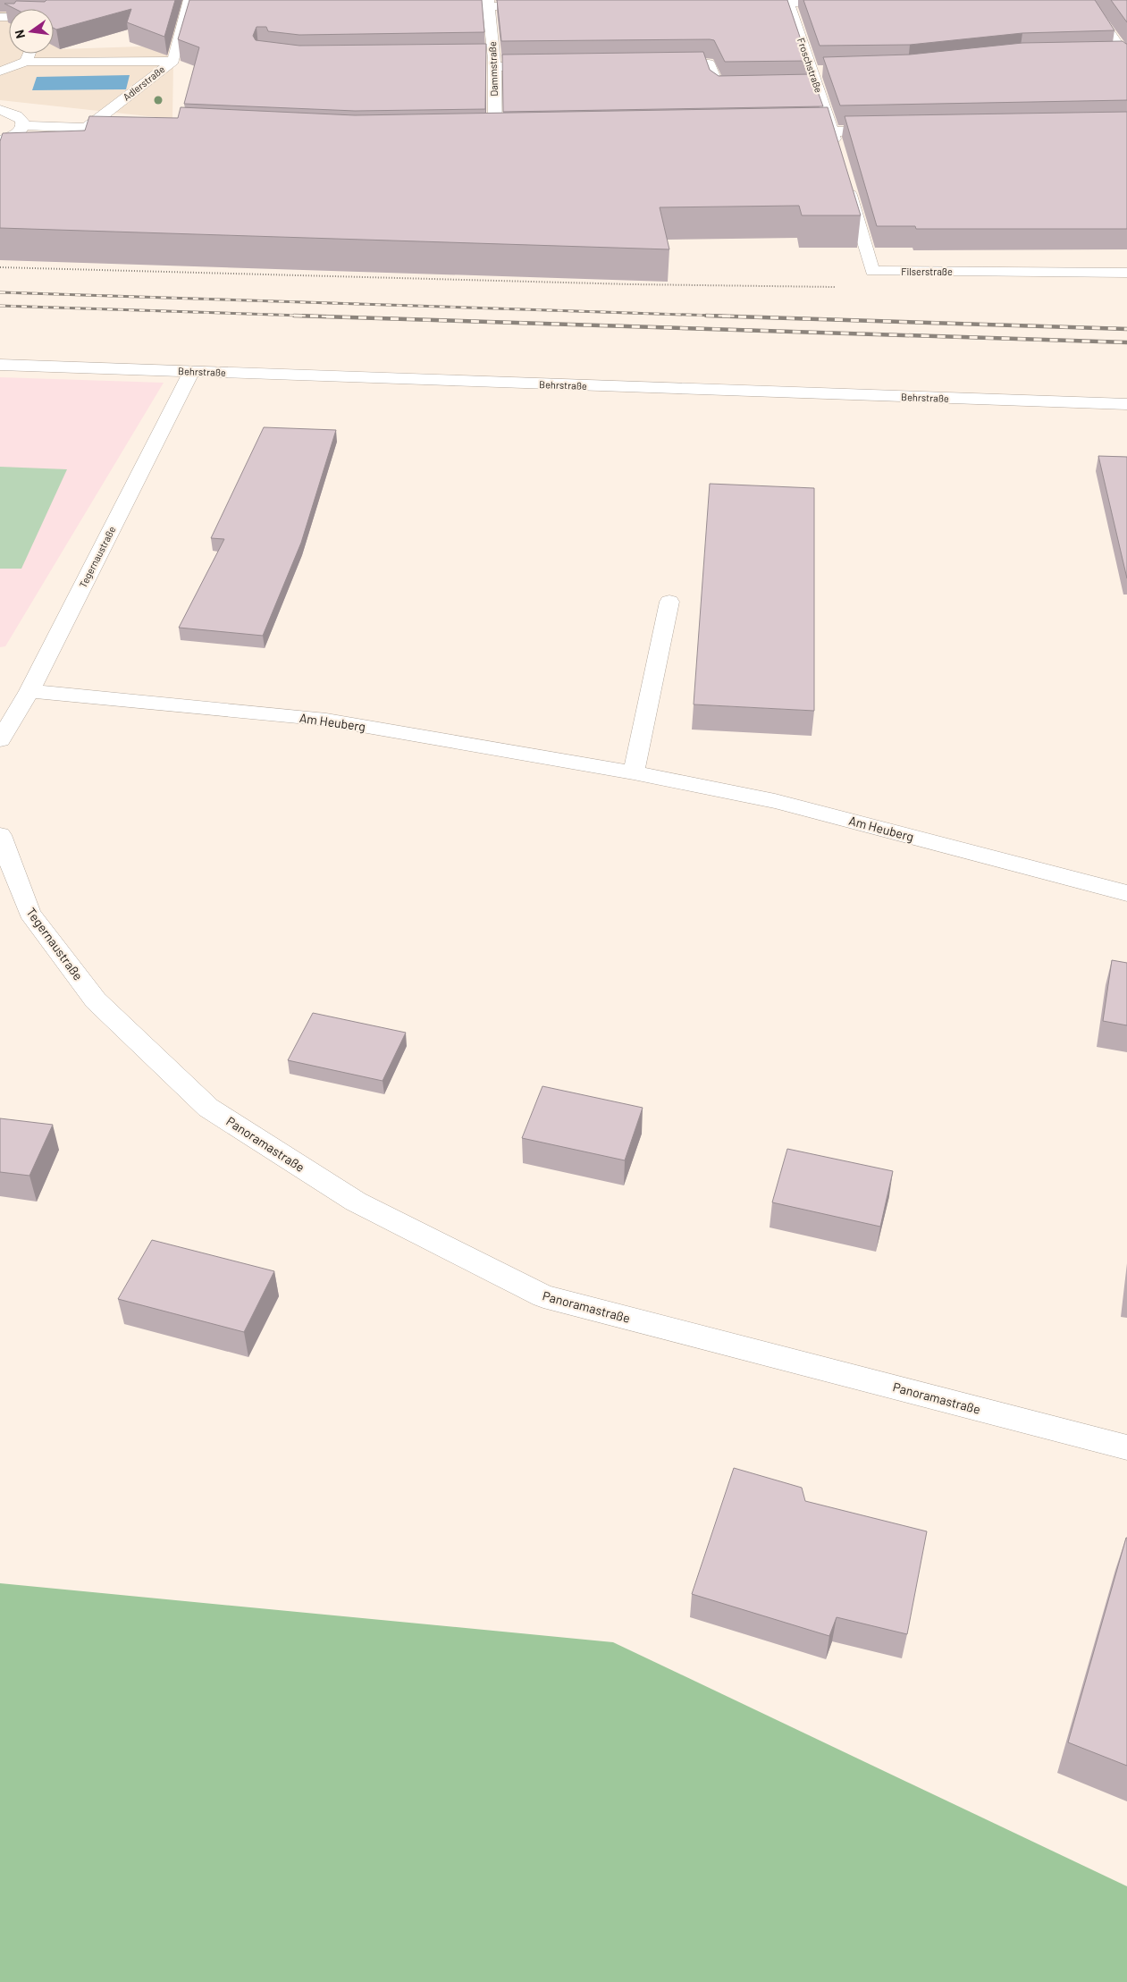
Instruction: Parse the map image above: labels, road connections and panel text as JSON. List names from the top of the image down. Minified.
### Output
{"streets":{"street":["Froschstraße","Dammstraße","Adlerstraße","Filserstraße","Behrstraße","Tegernaustraße","Am Heuberg","Panoramastraße"]},"crossings":[["Behrstraße","Tegernaustraße"],["Tegernaustraße","Am Heuberg"],["Tegernaustraße","Panoramastraße"]],"north":"left"}
